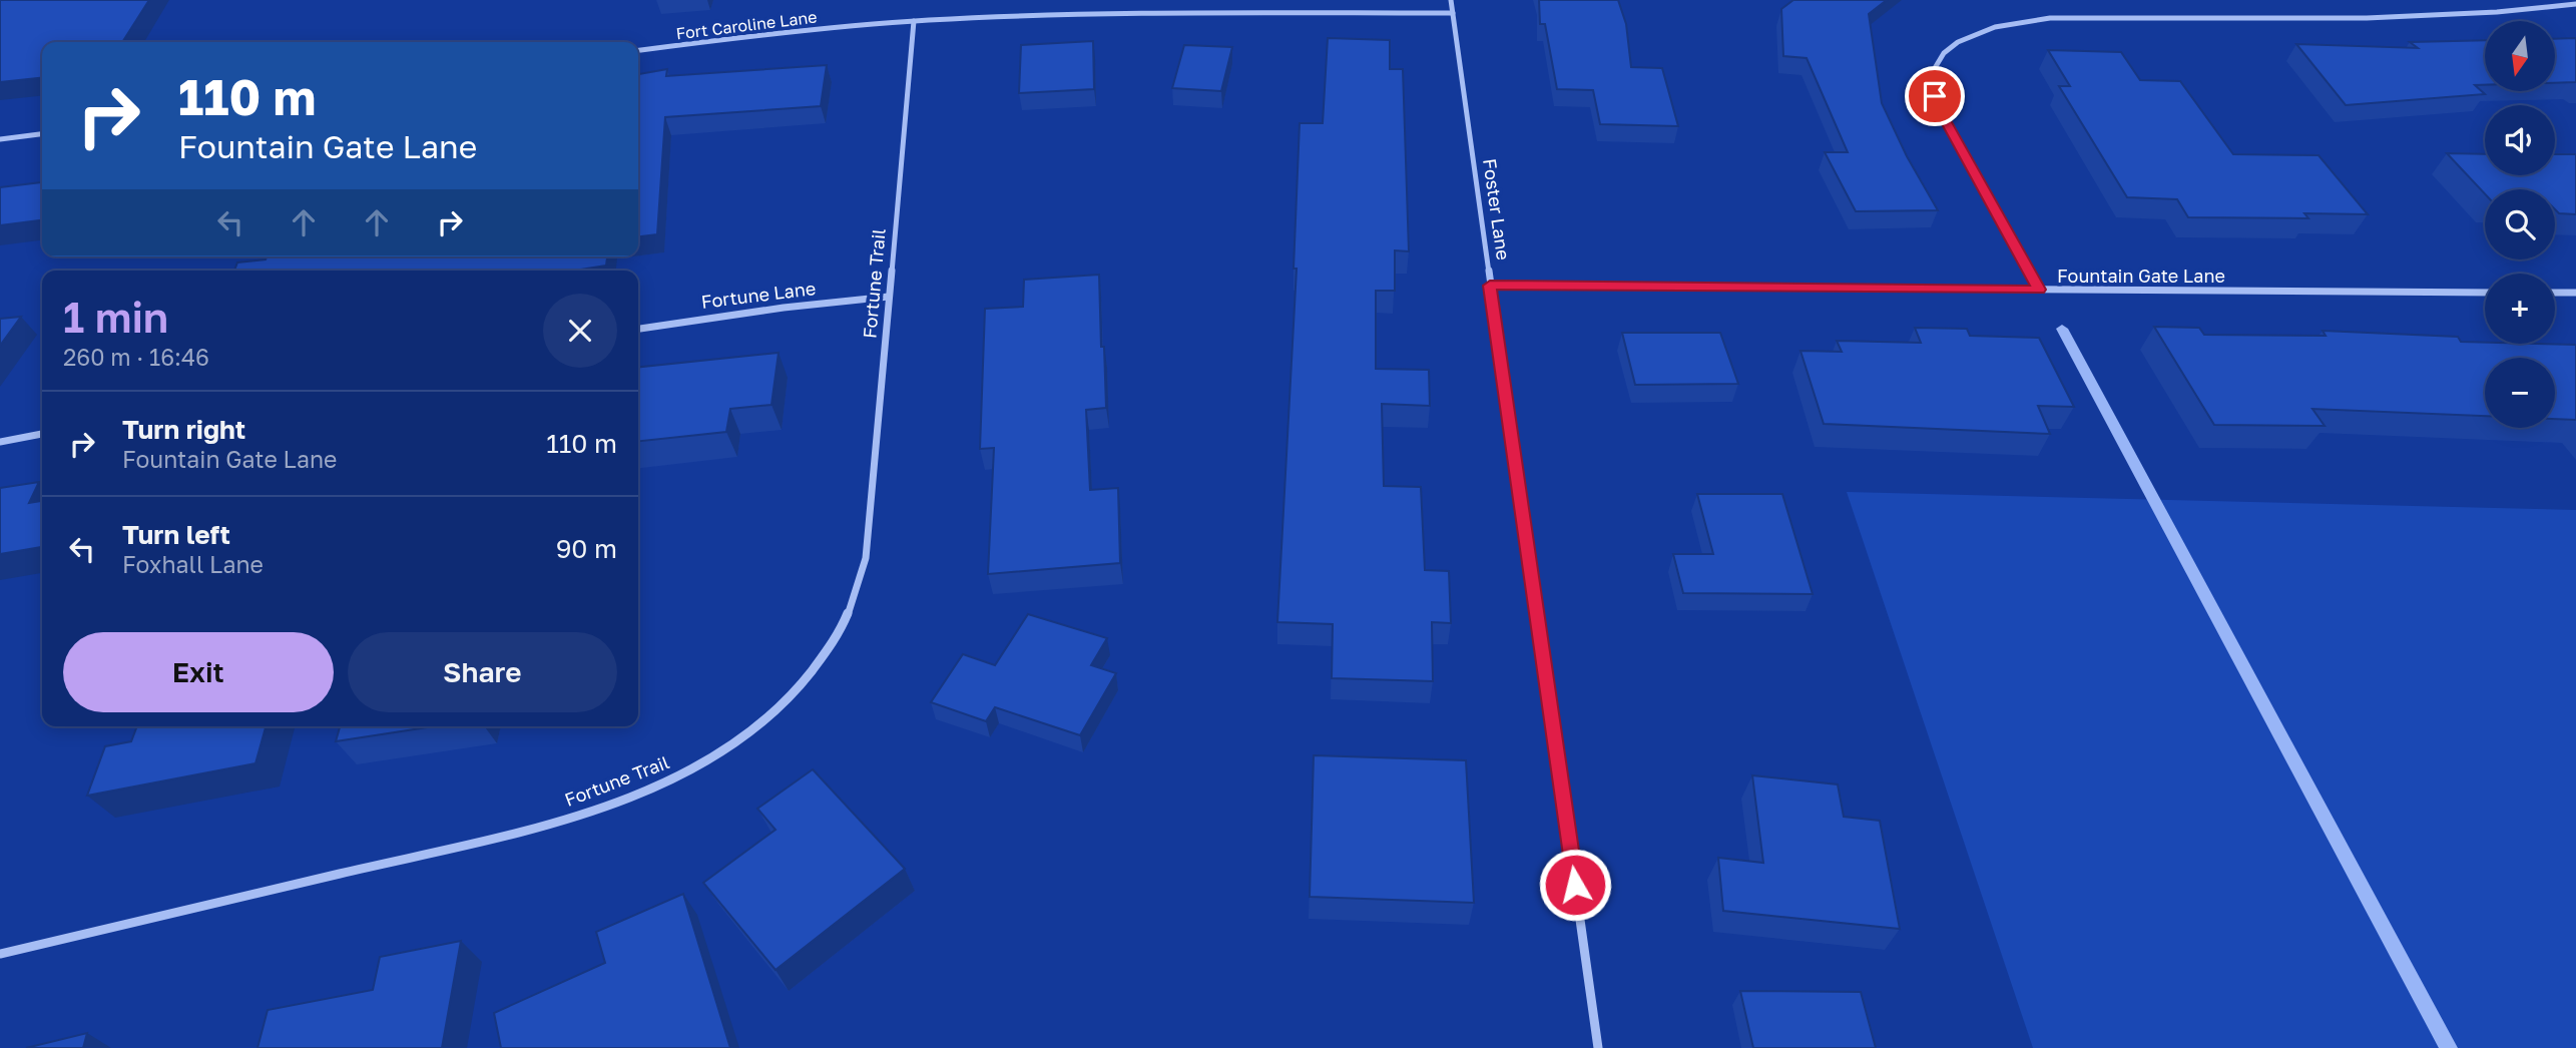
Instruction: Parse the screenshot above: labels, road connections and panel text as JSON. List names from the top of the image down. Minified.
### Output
{"streets":{"street":["Fort Caroline Lane","Foster Lane","Fountain Gate Lane","Fortune Trail","Fortune Lane"]},"crossings":[["Fort Caroline Lane","Foster Lane"],["Fort Caroline Lane","Fortune Trail"],["Foster Lane","Fountain Gate Lane"],["Fortune Trail","Fortune Lane"]],"north":"bottom","page":{"map_buttons":["+","−"],"turn":["110 m","Fountain Gate Lane"],"heading":["1 min","260 m · 16:46"],"list":[{"name":"Turn right","note":"Fountain Gate Lane","value":"110 m"},{"name":"Turn left","note":"Foxhall Lane","value":"90 m"}],"buttons":["Exit","Share"]}}
